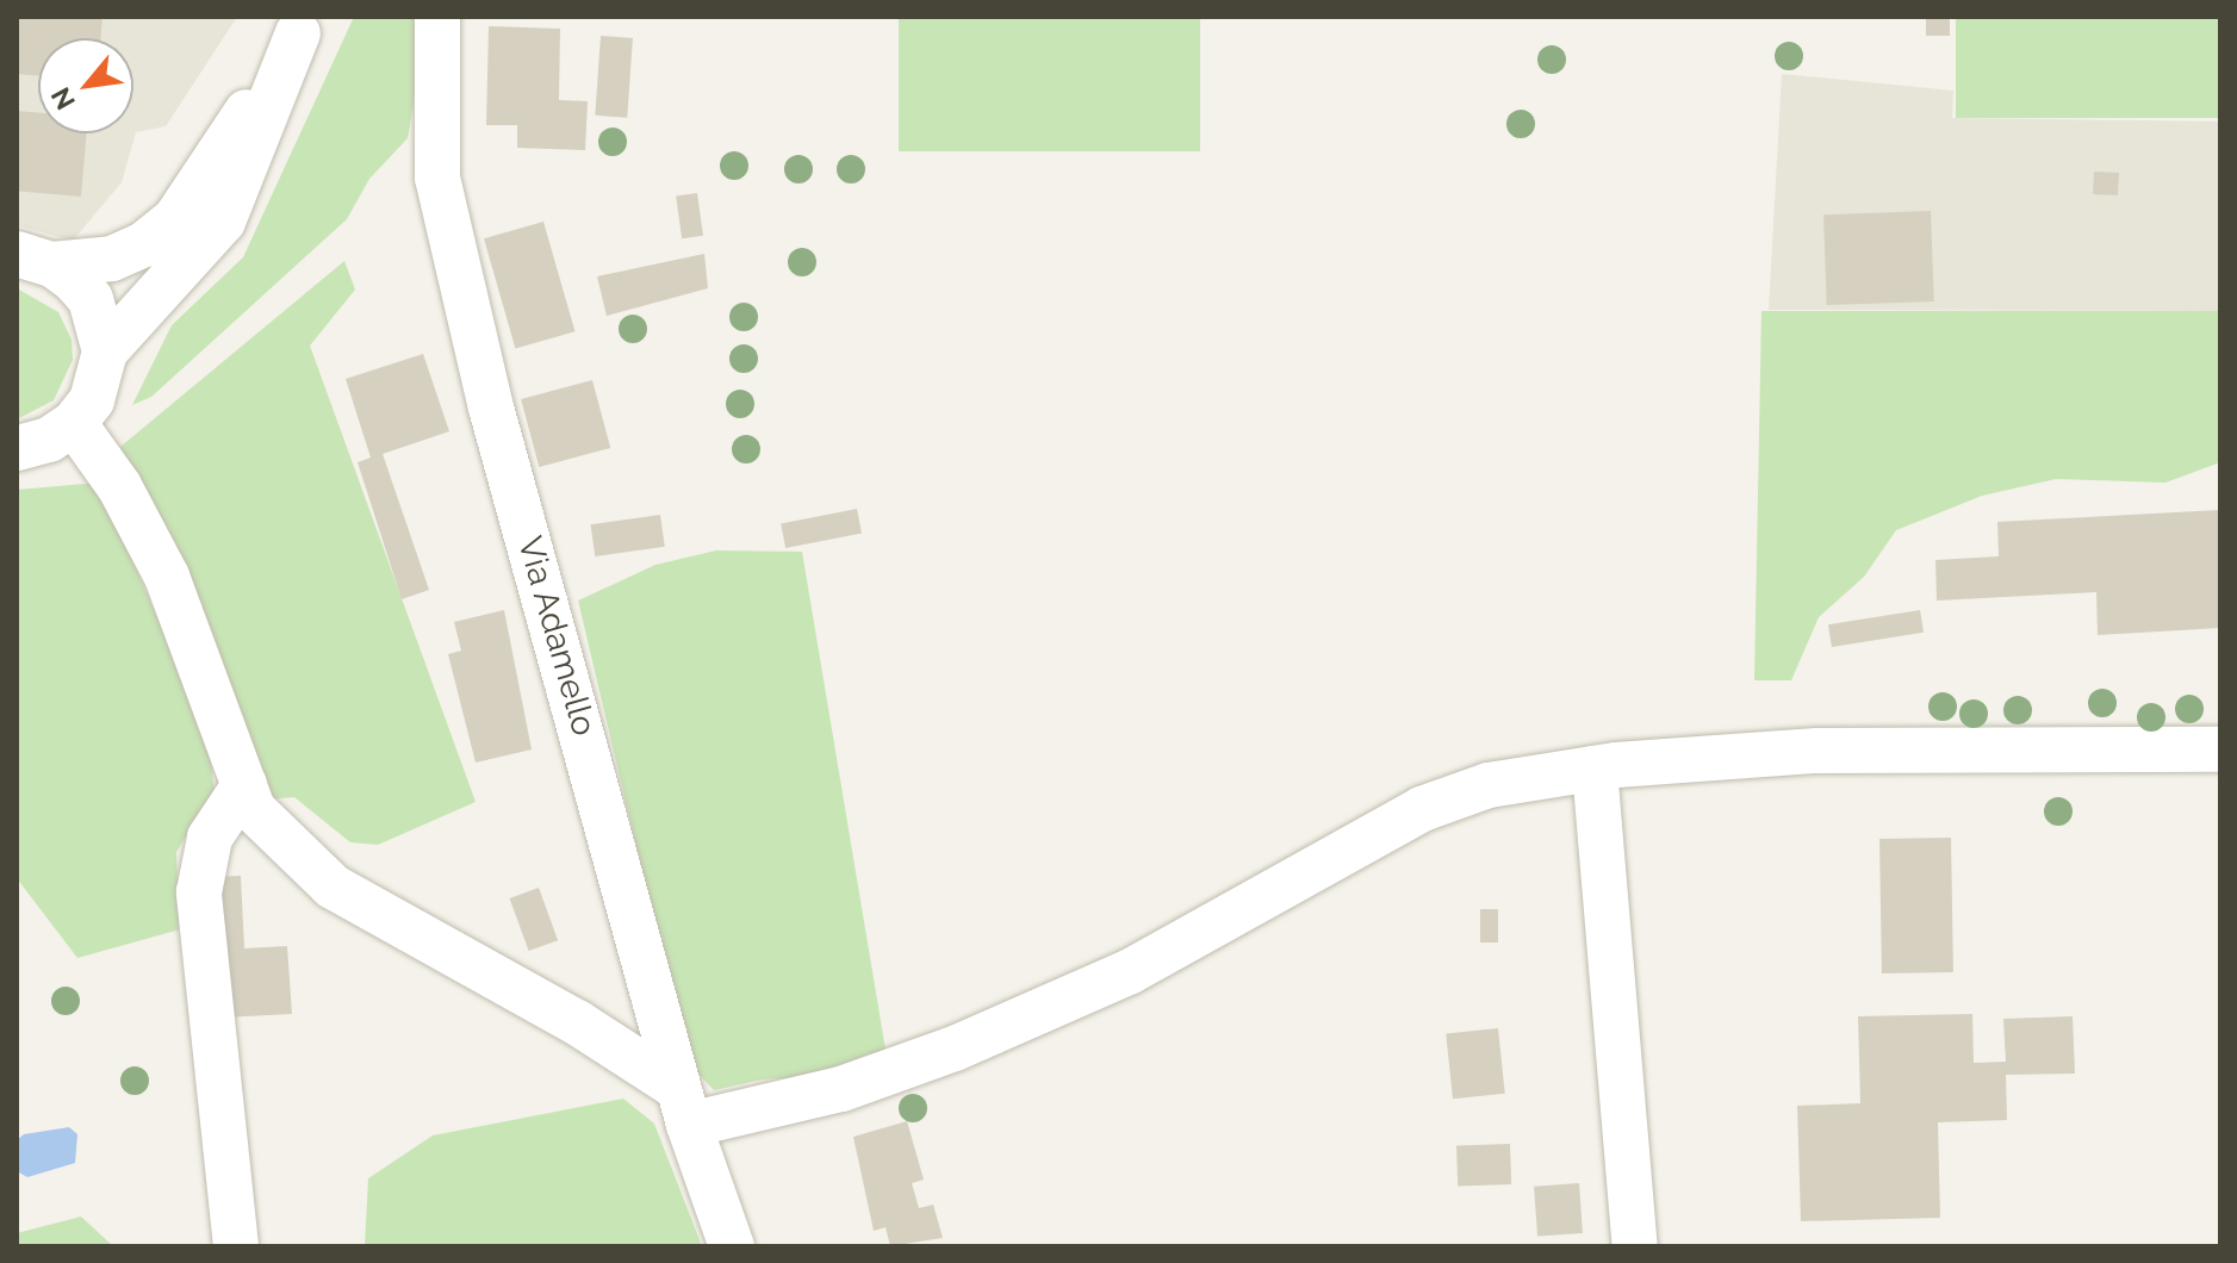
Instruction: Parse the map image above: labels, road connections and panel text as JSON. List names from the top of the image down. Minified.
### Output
{"streets":{"street":["Via Adamello"]},"north":"bottom left"}
